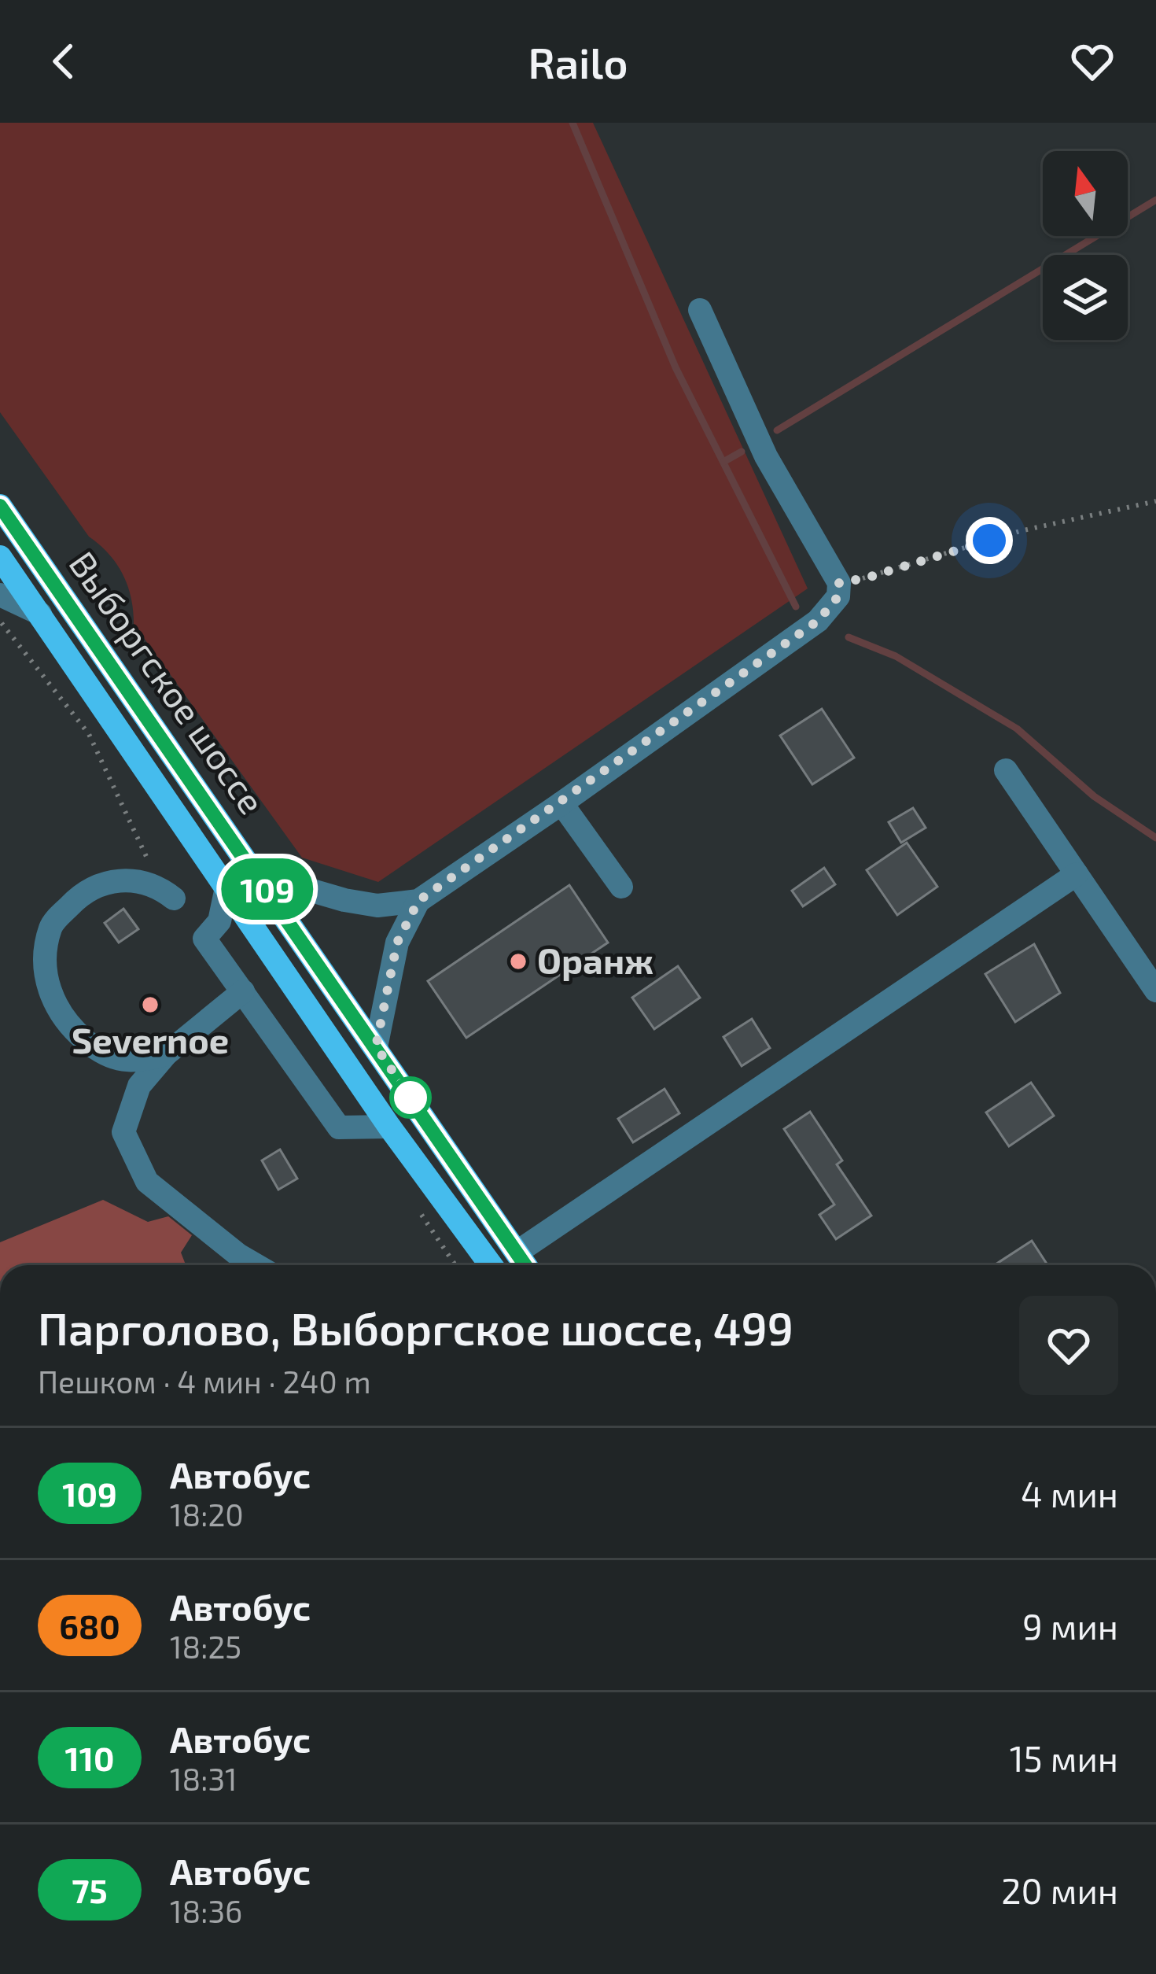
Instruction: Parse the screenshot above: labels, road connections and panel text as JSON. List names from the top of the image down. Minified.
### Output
{"streets":{"main road":["Выборгское шоссе"]},"places":["Оранж","Severnoe"],"lines":["bus line 109"],"north":"top","page":{"header":"Railo","on_map":"109","heading":["Парголово, Выборгское шоссе, 499","Пешком · 4 мин · 240 m"],"list":[{"mark":"109","name":"Автобус","note":"18:20","value":"4 мин"},{"mark":"680","name":"Автобус","note":"18:25","value":"9 мин"},{"mark":"110","name":"Автобус","note":"18:31","value":"15 мин"},{"mark":"75","name":"Автобус","note":"18:36","value":"20 мин"}]}}
